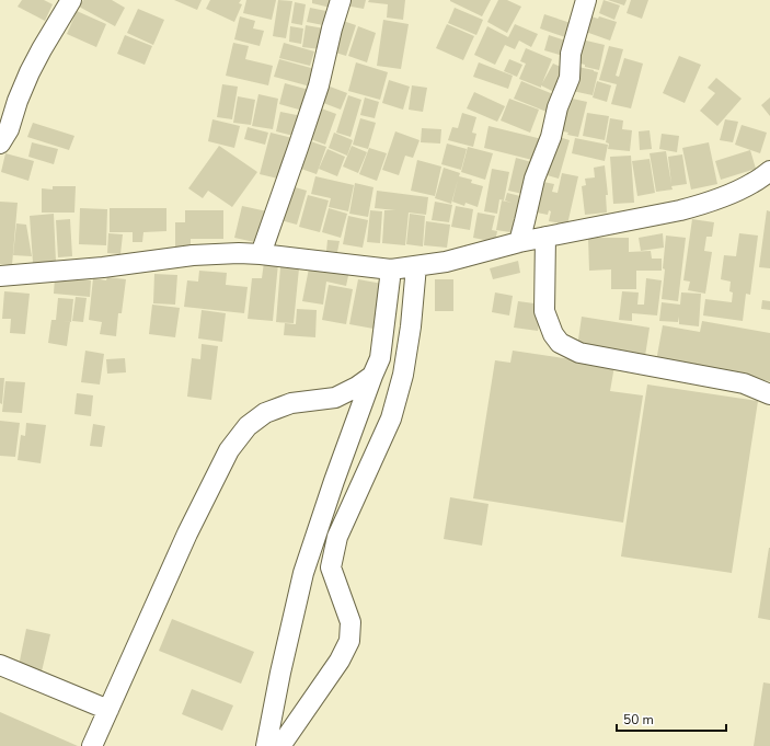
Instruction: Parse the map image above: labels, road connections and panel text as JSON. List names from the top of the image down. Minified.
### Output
{"scale_bar":"50 m"}
